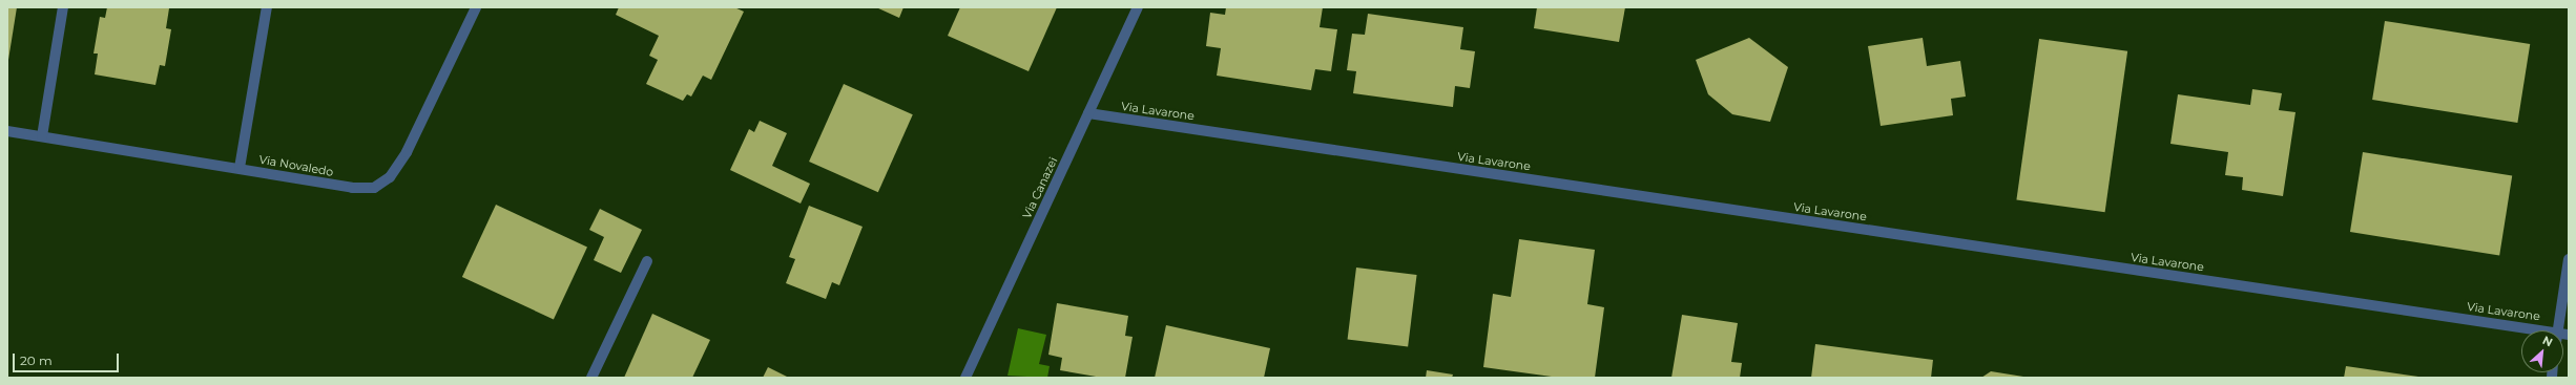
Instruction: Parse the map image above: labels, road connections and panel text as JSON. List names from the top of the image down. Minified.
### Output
{"streets":{"street":["Via Lavarone","Via Novaledo","Via Canazei"]},"crossings":[["Via Lavarone","Via Canazei"]],"scale_bar":"20 m","north":"top right"}
